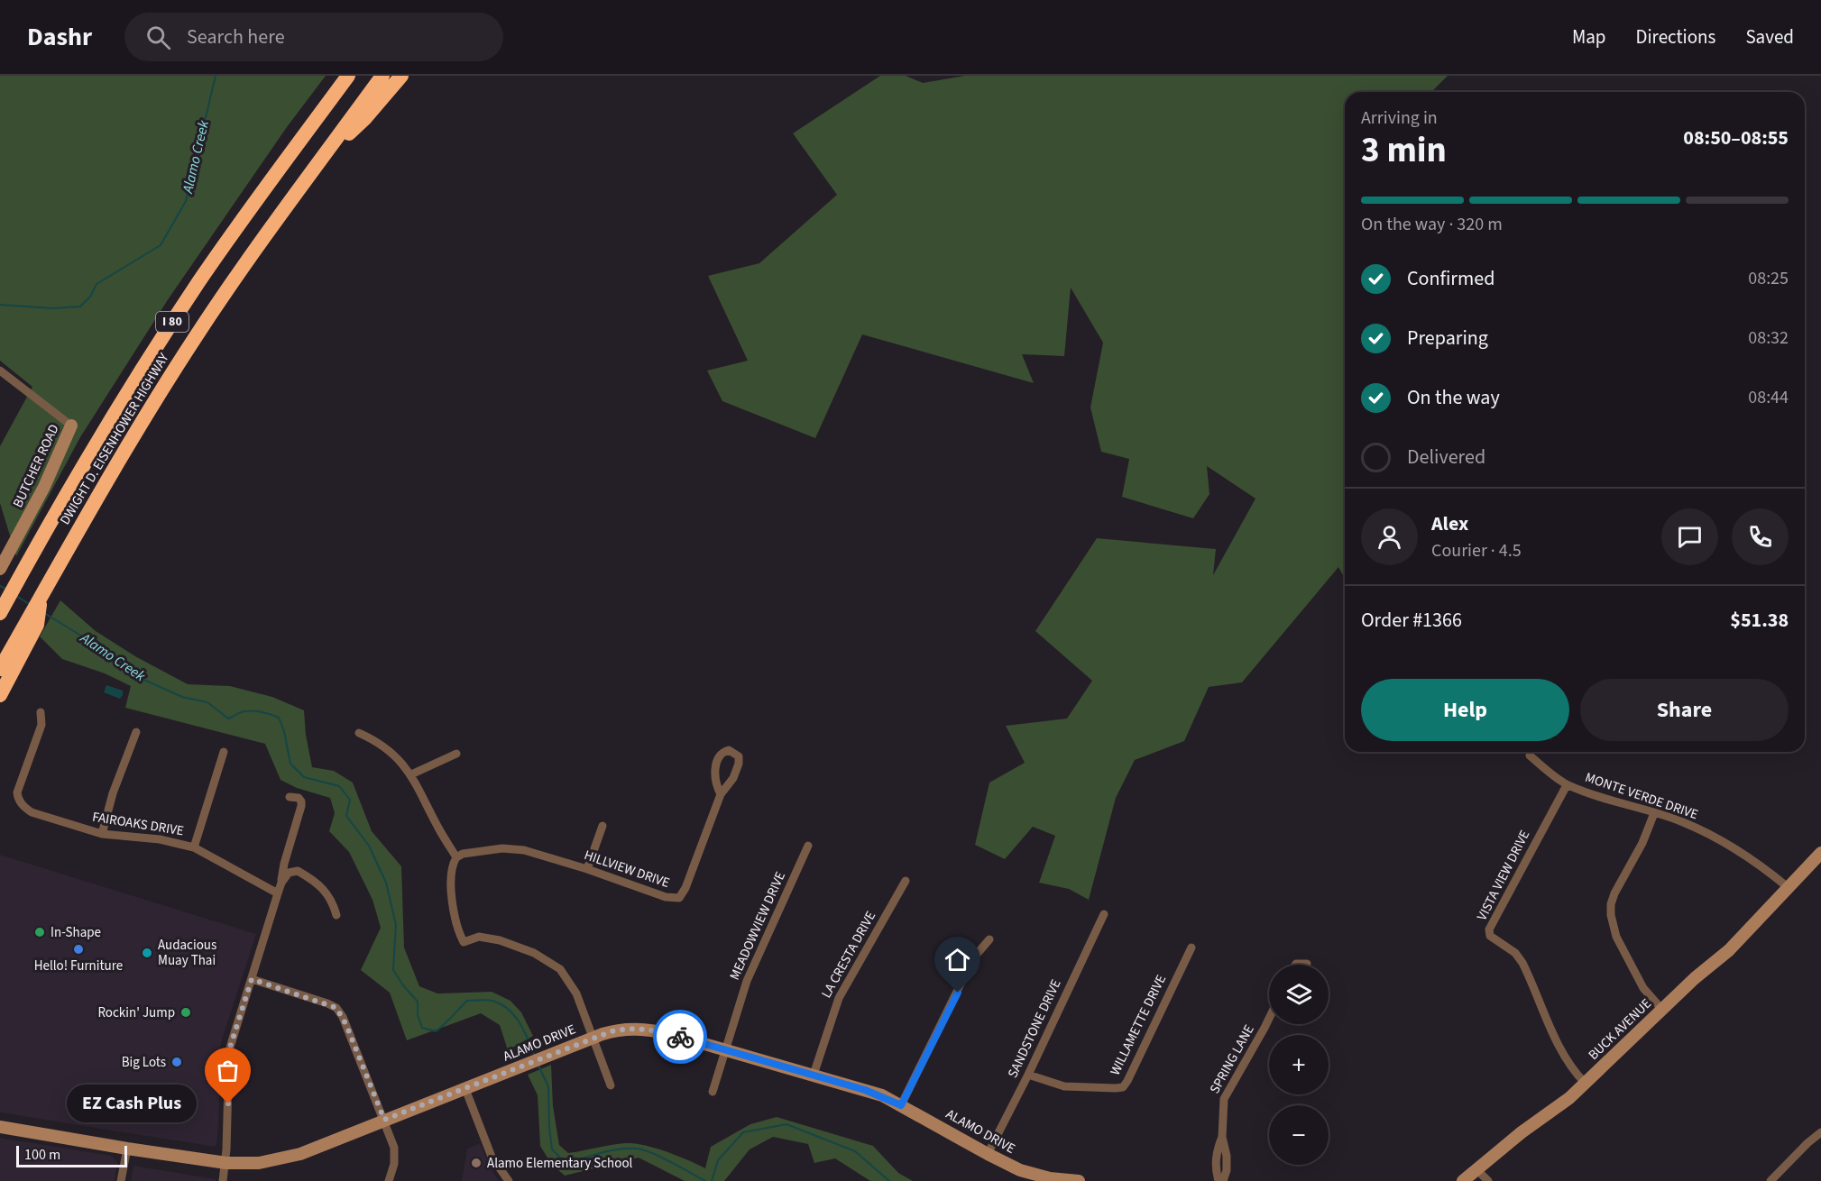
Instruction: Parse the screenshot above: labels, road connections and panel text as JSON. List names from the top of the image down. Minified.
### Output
{"streets":{"highway":["I 80","DWIGHT D. EISENHOWER HIGHWAY"],"main road":["BUTCHER ROAD","BUCK AVENUE","ALAMO DRIVE"],"street":["MONTE VERDE DRIVE","FAIROAKS DRIVE","HILLVIEW DRIVE","VISTA VIEW DRIVE","MEADOWVIEW DRIVE","LA CRESTA DRIVE","WILLAMETTE DRIVE","SANDSTONE DRIVE","SPRING LANE"]},"crossings":[["MONTE VERDE DRIVE","VISTA VIEW DRIVE"],["MONTE VERDE DRIVE","BUCK AVENUE"],["VISTA VIEW DRIVE","BUCK AVENUE"],["MEADOWVIEW DRIVE","ALAMO DRIVE"],["LA CRESTA DRIVE","ALAMO DRIVE"],["WILLAMETTE DRIVE","SANDSTONE DRIVE"],["SANDSTONE DRIVE","ALAMO DRIVE"]],"water":["Alamo Creek"],"places":["In-Shape","Hello! Furniture","Audacious Muay Thai","Rockin' Jump","Big Lots","EZ Cash Plus","Alamo Elementary School"],"scale_bar":"100 m","page":{"header":"Dashr","search":"Search here","nav":["Map","Directions","Saved"],"heading":["3 min","Arriving in","08:50–08:55"],"panel":["Alex","Courier · 4.5","Order #1366","$51.38"],"bar":"On the way · 320 m","list":[["Confirmed","08:25"],["Preparing","08:32"],["On the way","08:44"],"Delivered"],"buttons":["Help","Share"],"map_buttons":["+","−"],"bubble":"EZ Cash Plus","scale":"100 m"}}
